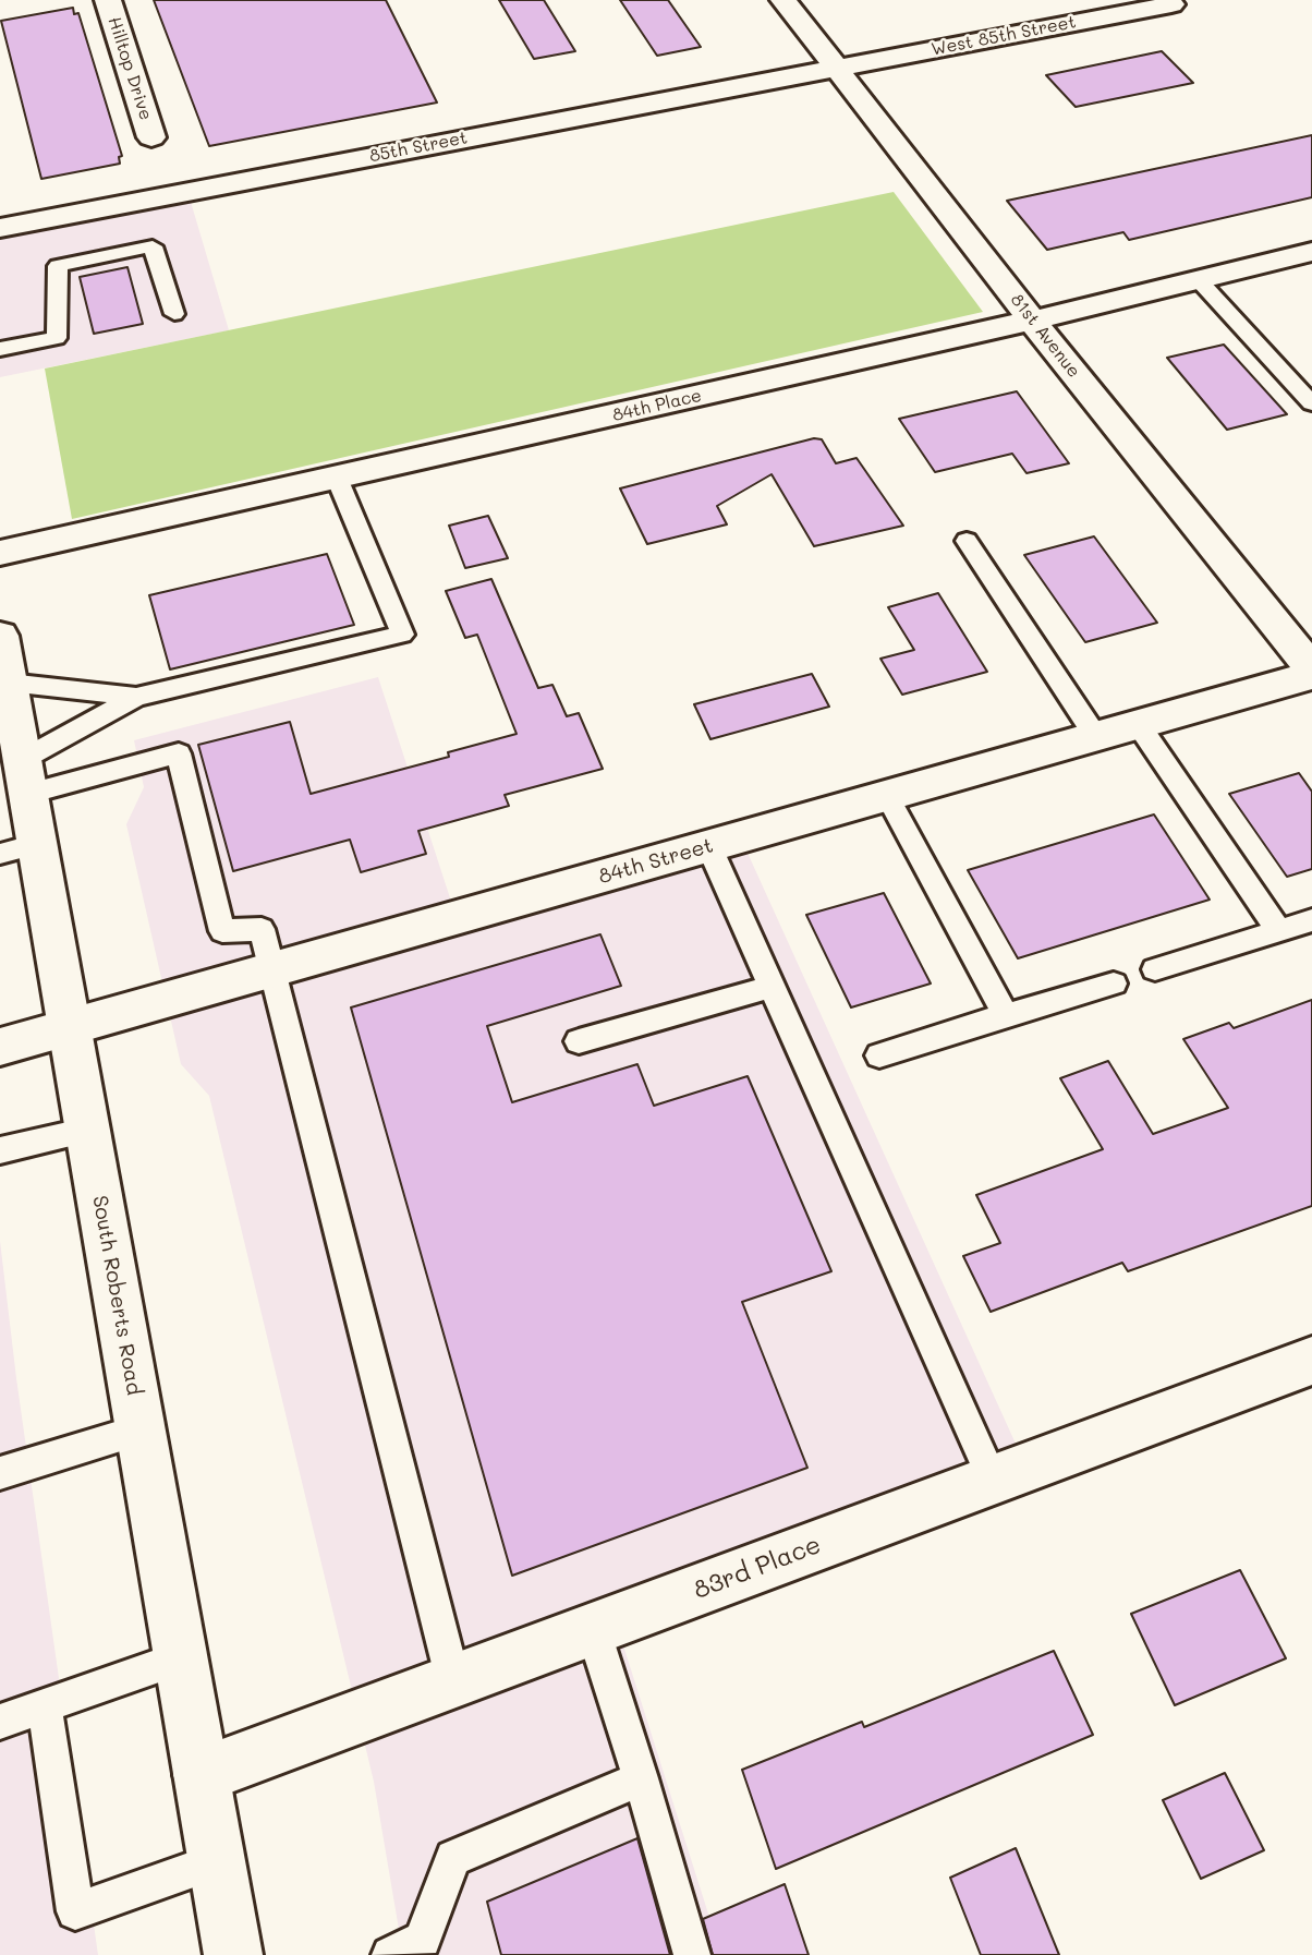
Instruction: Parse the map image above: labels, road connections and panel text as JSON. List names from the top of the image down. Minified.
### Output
{"streets":{"street":["West 85th Street","Hilltop Drive","85th Street","81st Avenue","84th Place","84th Street","South Roberts Road","83rd Place"]},"crossings":[["West 85th Street","85th Street"],["West 85th Street","81st Avenue"],["85th Street","81st Avenue"],["81st Avenue","84th Place"],["84th Street","South Roberts Road"],["South Roberts Road","83rd Place"]]}
